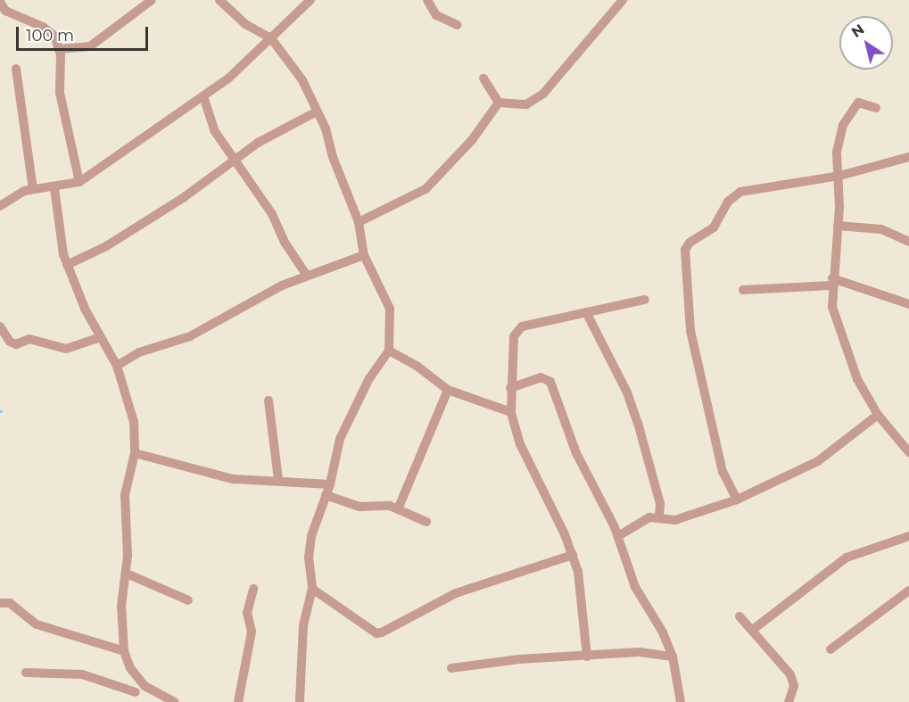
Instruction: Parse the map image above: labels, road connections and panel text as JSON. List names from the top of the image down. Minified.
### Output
{"scale_bar":"100 m","north":"top left"}
